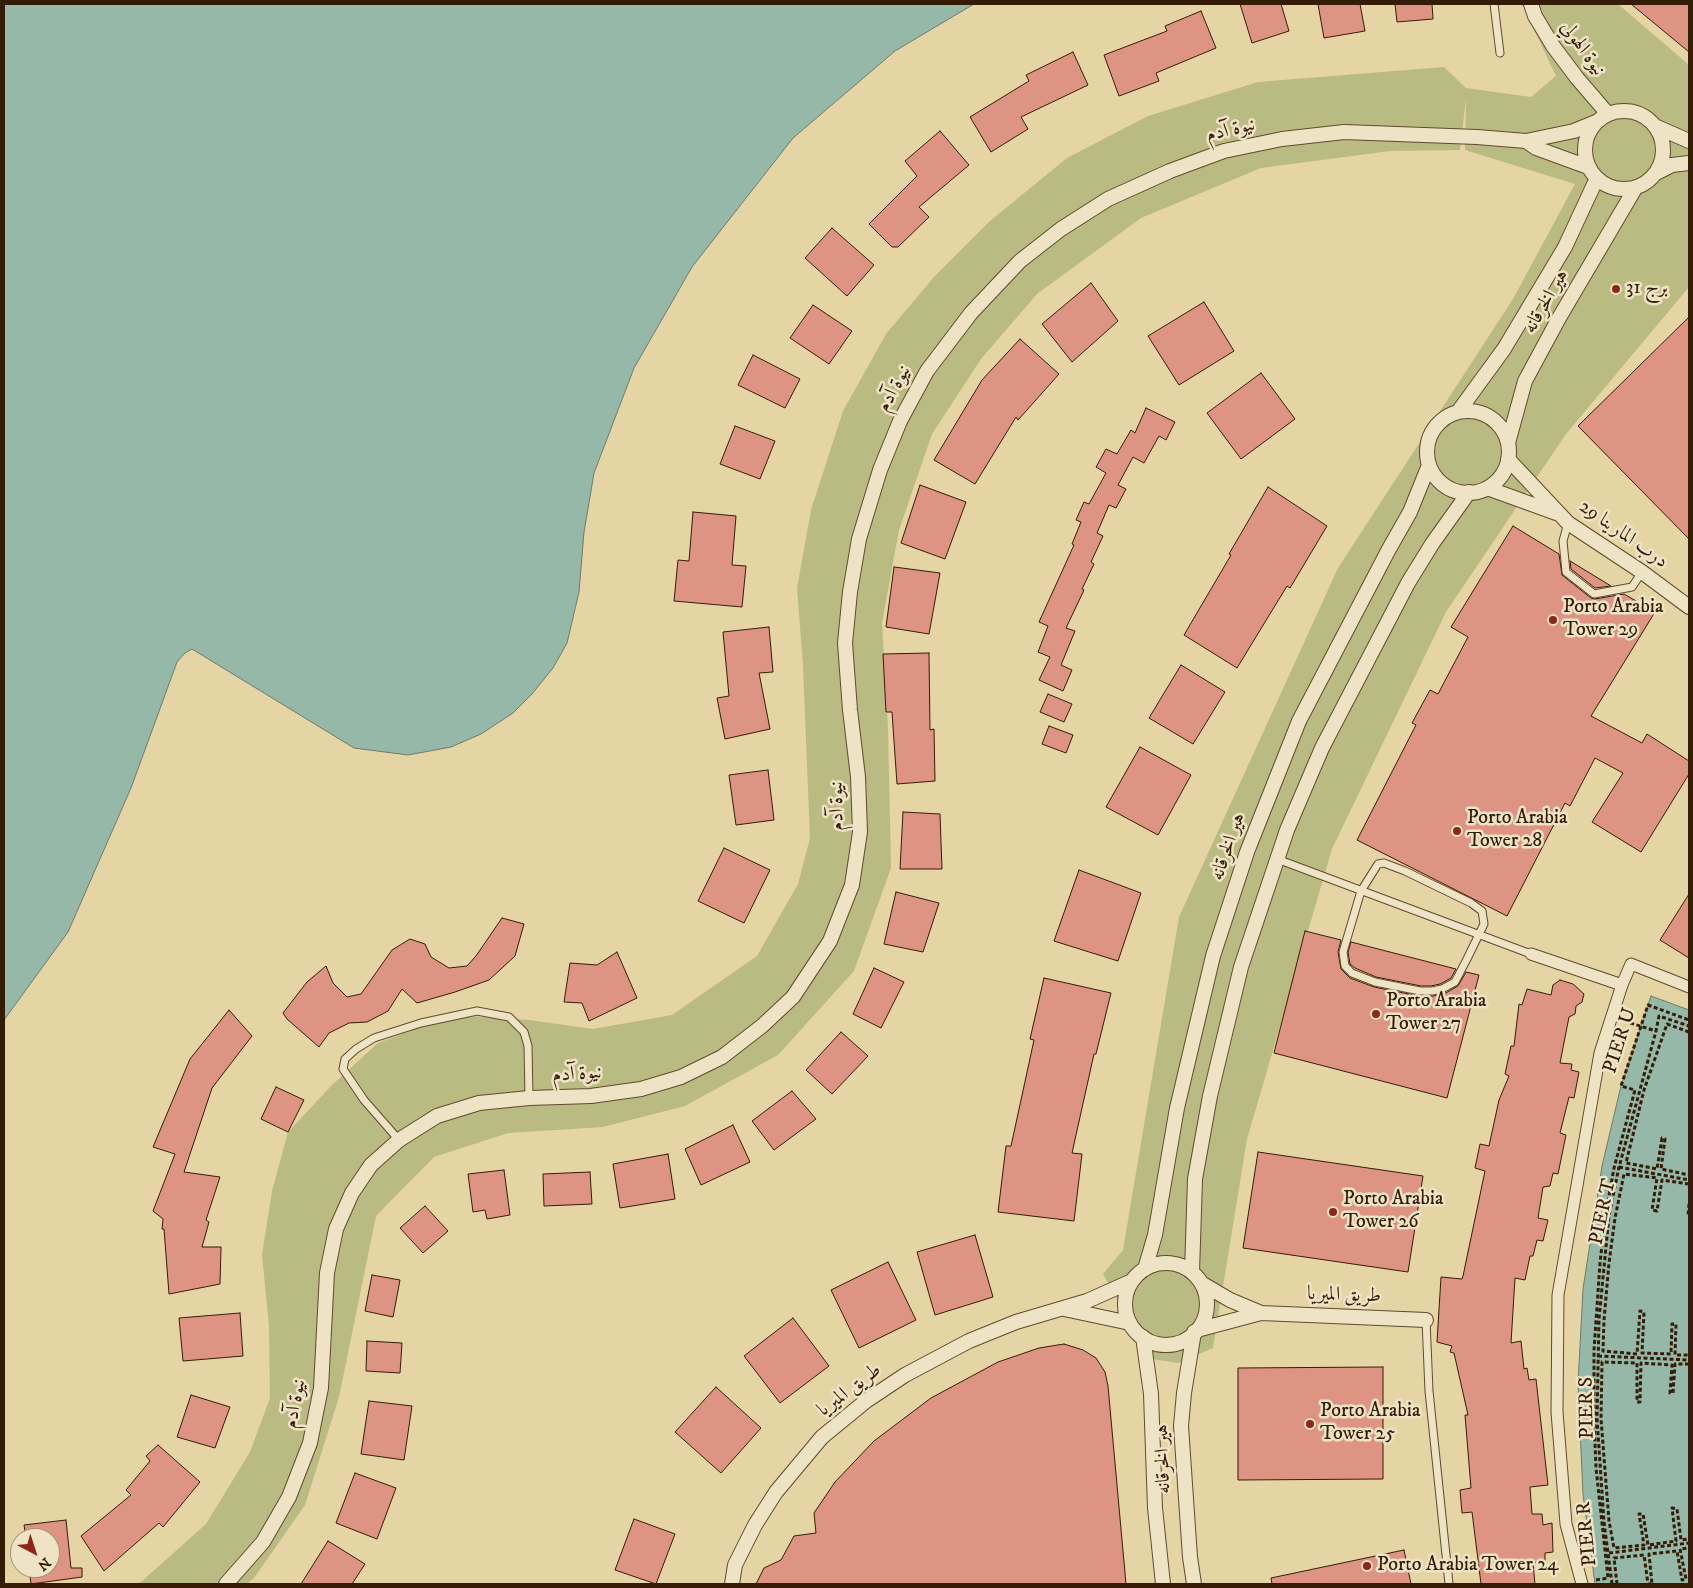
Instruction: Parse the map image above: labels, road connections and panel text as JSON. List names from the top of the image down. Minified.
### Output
{"streets":{"street":["نيوة الهولي","نيوة آدم","هير الخرقانه","درب المارينا 29","طريق الميريا"],"path":["PIER U","PIER T","PIER S","PIER R"]},"crossings":[["نيوة الهولي","نيوة آدم"],["نيوة الهولي","هير الخرقانه"],["نيوة آدم","هير الخرقانه"],["هير الخرقانه","درب المارينا 29"],["هير الخرقانه","طريق الميريا"],["PIER U","PIER T"],["PIER T","PIER S"],["PIER S","PIER R"]],"places":["برج 31","Porto Arabia Tower 29","Porto Arabia Tower 28","Porto Arabia Tower 27","Porto Arabia Tower 26","Porto Arabia Tower 25","Porto Arabia Tower 24"],"north":"bottom right"}
